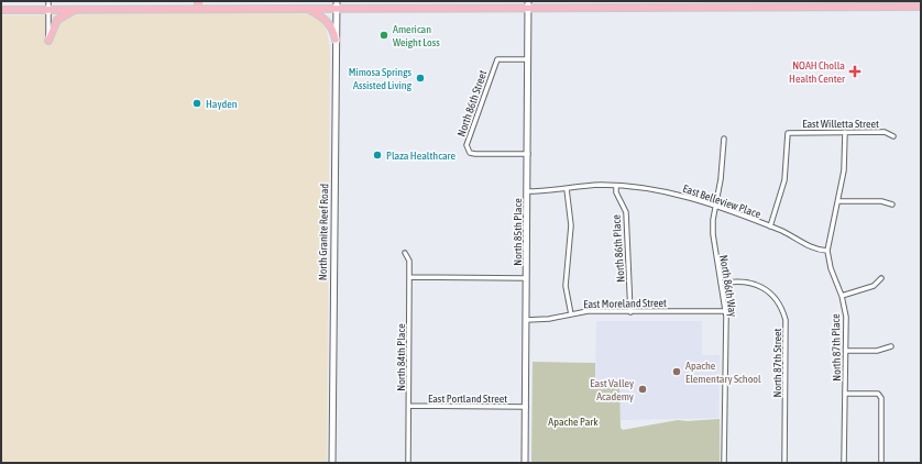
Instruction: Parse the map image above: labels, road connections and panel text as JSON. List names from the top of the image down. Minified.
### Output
{"streets":{"street":["North 86th Street","East Willetta Street","East Belleview Place","North Granite Reef Road","North 85th Place","North 86th Place","North 86th Way","East Moreland Street","North 87th Place","North 84th Place","North 87th Street","East Portland Street"]},"crossings":[["North 86th Street","North 85th Place"],["East Willetta Street","East Belleview Place"],["East Willetta Street","North 87th Place"],["East Belleview Place","North 85th Place"],["East Belleview Place","North 86th Place"],["East Belleview Place","North 86th Way"],["East Belleview Place","North 87th Place"],["North 85th Place","East Moreland Street"],["North 85th Place","East Portland Street"],["North 86th Place","East Moreland Street"],["North 86th Way","East Moreland Street"],["North 86th Way","North 87th Street"],["North 84th Place","East Portland Street"]],"parks":["Apache Park"],"places":{"other":["American Weight Loss","Mimosa Springs Assisted Living","Hayden","Plaza Healthcare","Apache Elementary School","East Valley Academy"],"health":["NOAH Cholla Health Center"]}}
